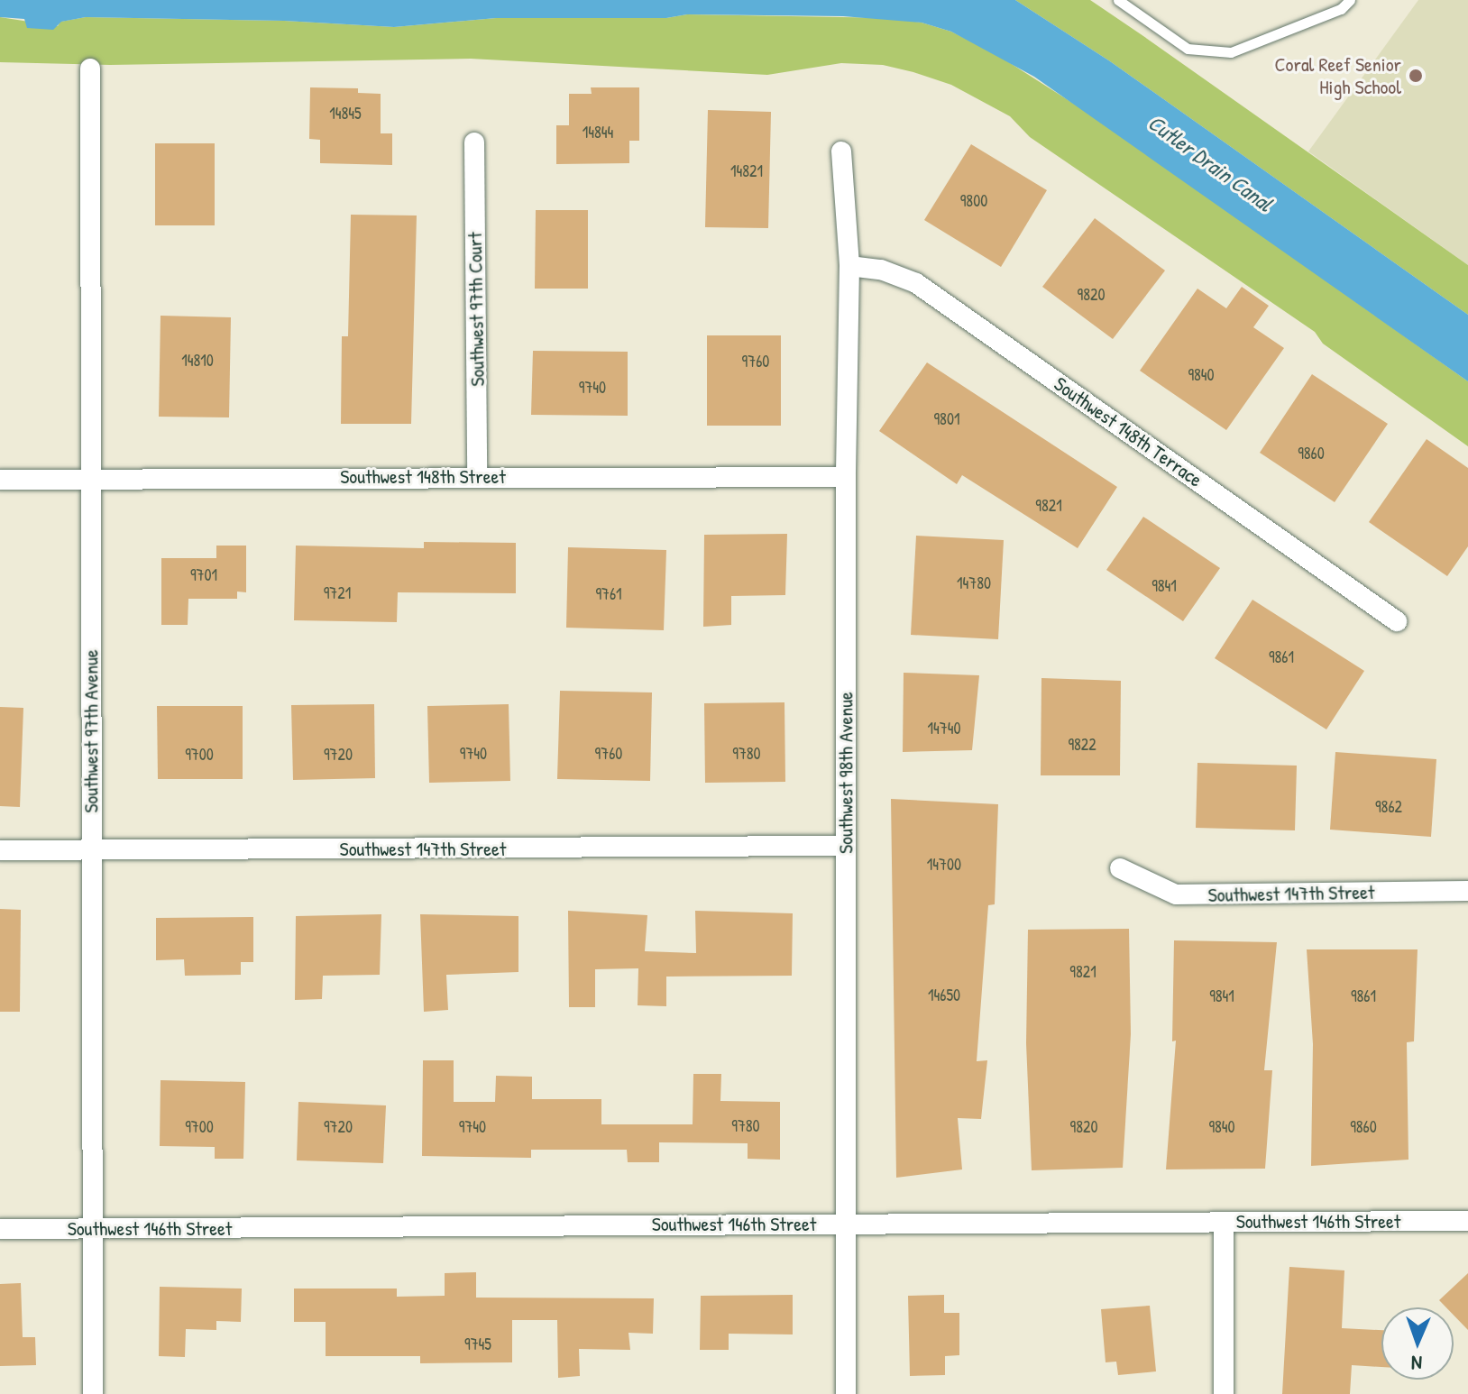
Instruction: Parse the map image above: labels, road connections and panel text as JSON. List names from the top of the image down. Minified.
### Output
{"streets":{"street":["Southwest 97th Court","Southwest 148th Terrace","Southwest 148th Street","Southwest 97th Avenue","Southwest 98th Avenue","Southwest 147th Street","Southwest 146th Street"]},"crossings":[["Southwest 97th Court","Southwest 148th Street"],["Southwest 148th Terrace","Southwest 98th Avenue"],["Southwest 148th Street","Southwest 97th Avenue"],["Southwest 148th Street","Southwest 98th Avenue"],["Southwest 97th Avenue","Southwest 147th Street"],["Southwest 97th Avenue","Southwest 146th Street"],["Southwest 98th Avenue","Southwest 147th Street"],["Southwest 98th Avenue","Southwest 146th Street"]],"water":["Cutler Drain Canal"],"places":["Coral Reef Senior High School"],"house_numbers":["14845","14844","14821","9800","9820","14810","9760","9840","9740","9801","9860","9821","9701","14780","9841","9721","9761","9861","14740","9822","9740","9760","9780","9700","9720","9862","14700","9821","14650","9841","9861","9780","9700","9720","9740","9820","9840","9860","9745"],"north":"bottom"}
